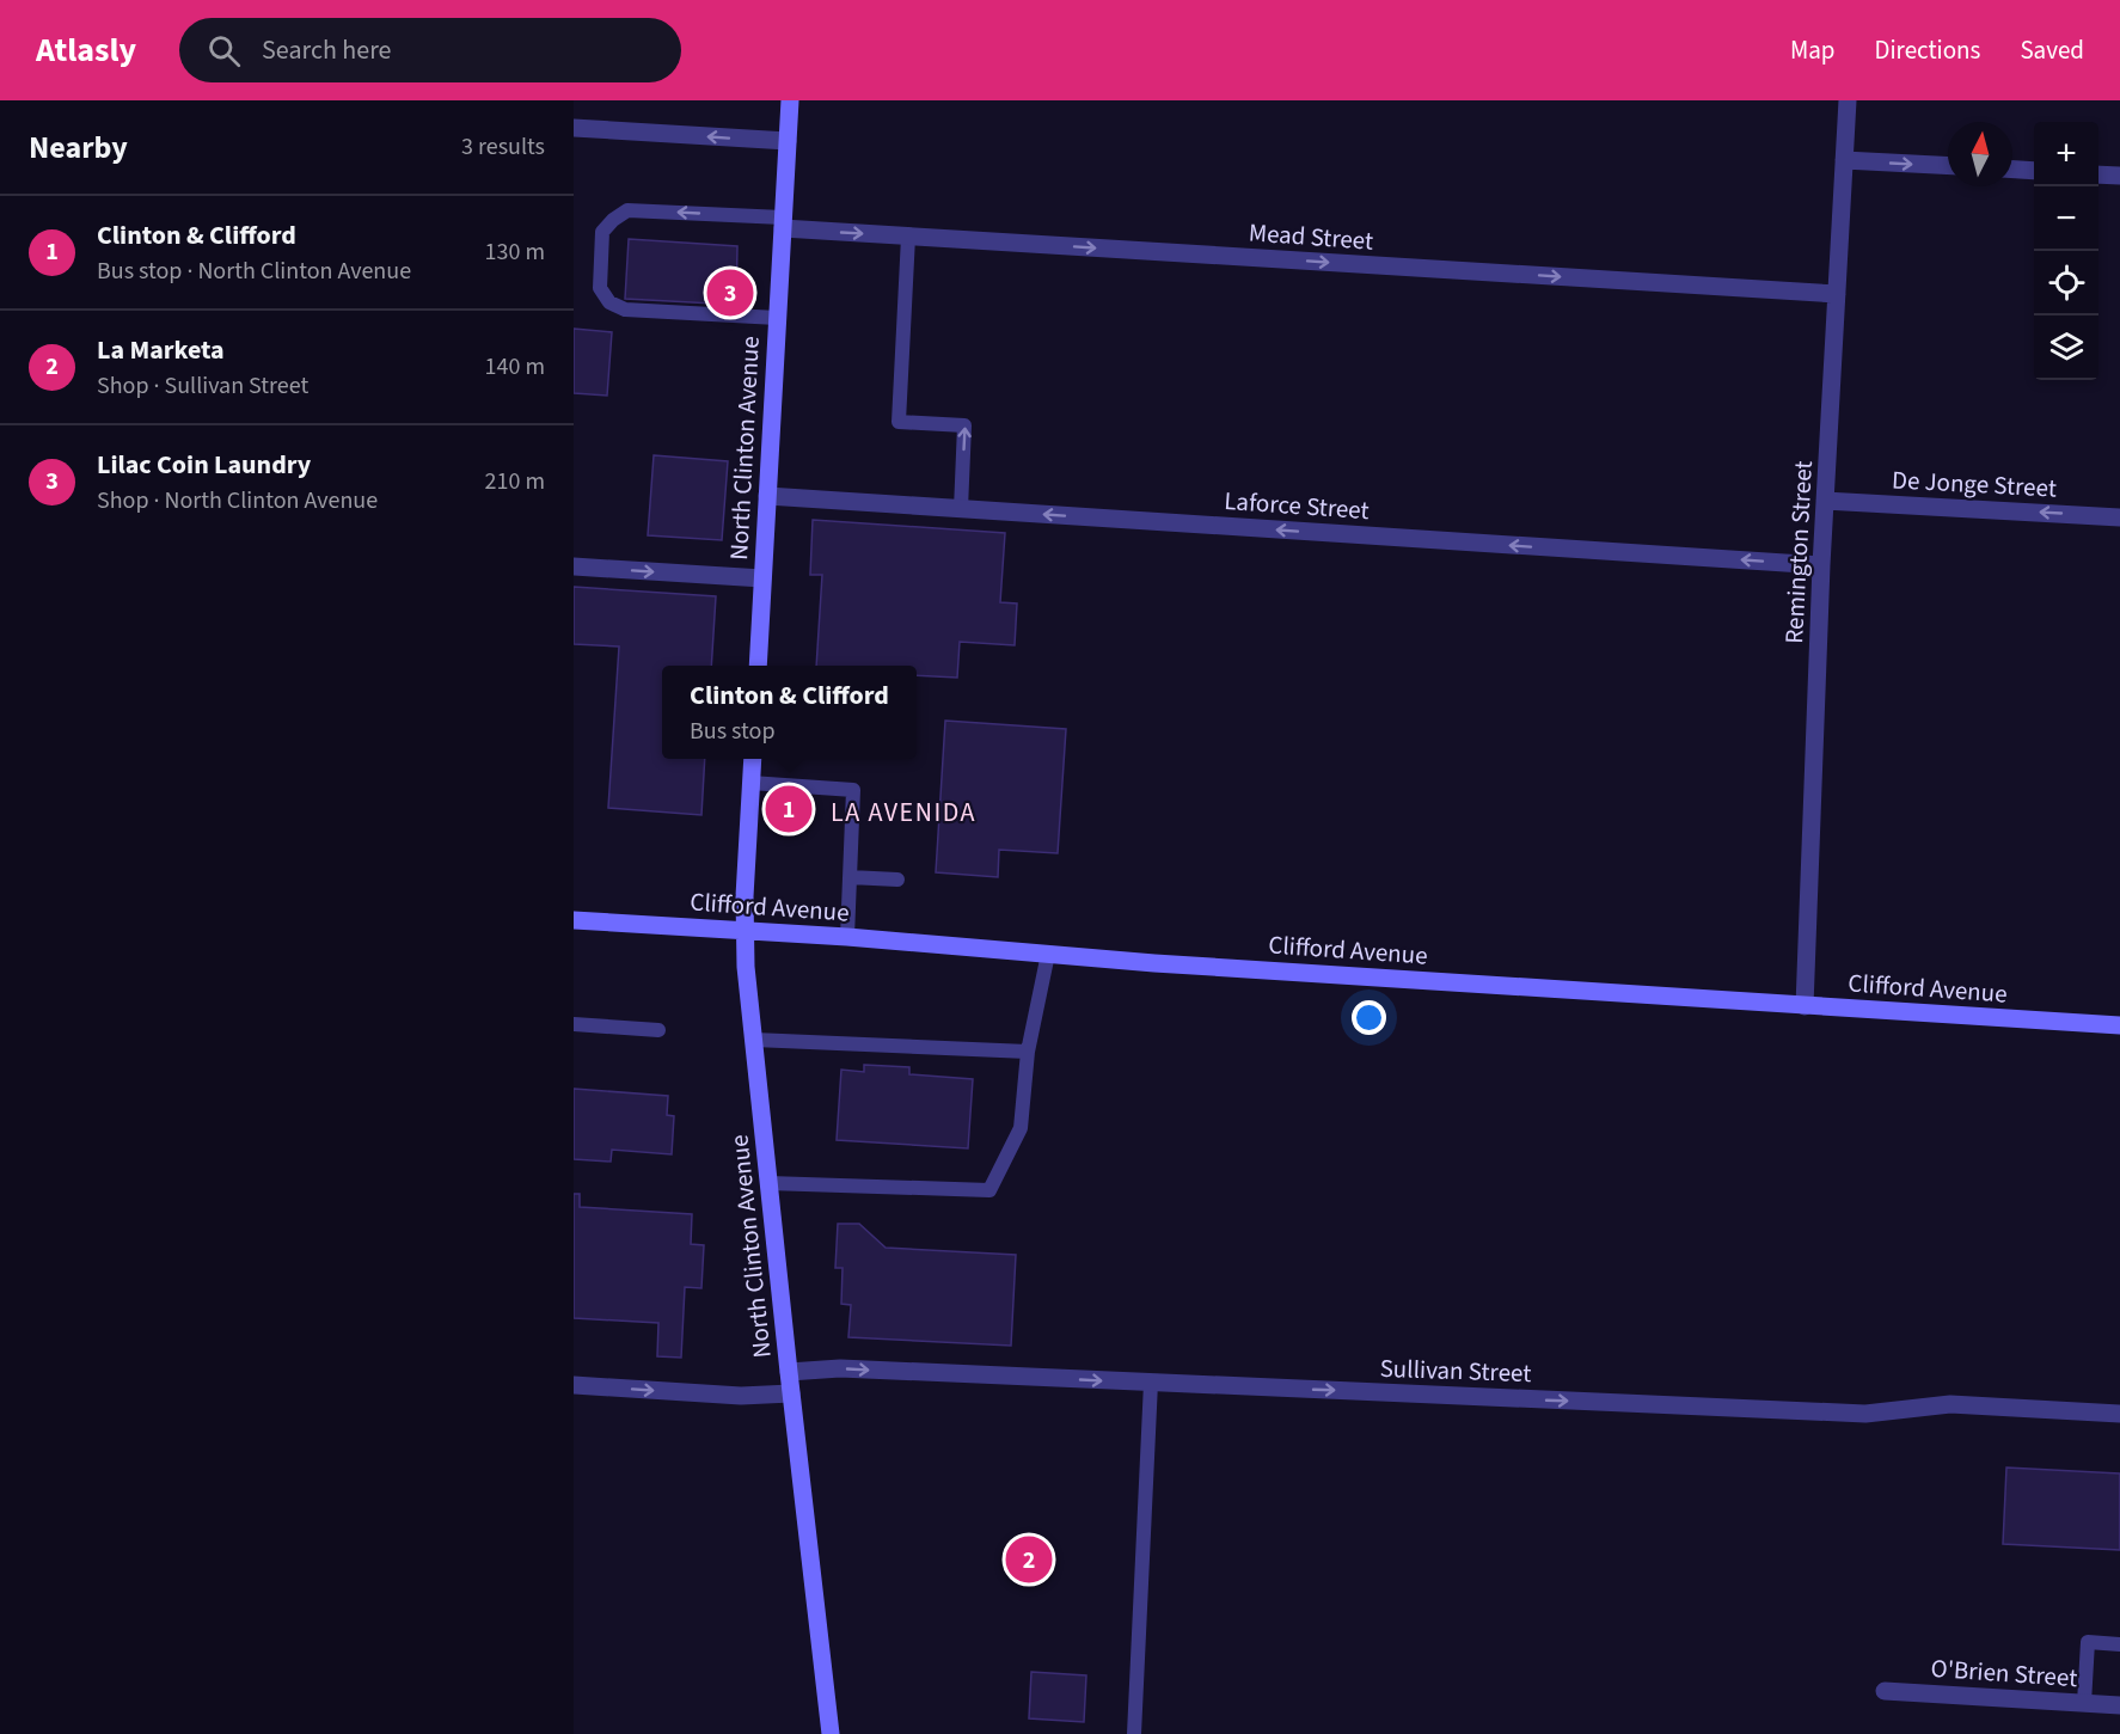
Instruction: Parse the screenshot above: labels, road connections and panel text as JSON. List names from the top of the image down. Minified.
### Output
{"streets":{"street":["Mead Street","North Clinton Avenue","De Jonge Street","Laforce Street","Remington Street","Clifford Avenue","Sullivan Street","O'Brien Street"]},"crossings":[["Mead Street","North Clinton Avenue"],["Mead Street","Remington Street"],["North Clinton Avenue","Laforce Street"],["North Clinton Avenue","Clifford Avenue"],["North Clinton Avenue","Sullivan Street"],["De Jonge Street","Remington Street"],["Laforce Street","Remington Street"],["Remington Street","Clifford Avenue"]],"one_way":["Mead Street","De Jonge Street","Laforce Street","Sullivan Street"],"districts":["LA AVENIDA"],"north":"top","page":{"header":"Atlasly","search":"Search here","nav":["Map","Directions","Saved"],"heading":["Nearby","3 results"],"map_buttons":["+","−"],"list":[{"mark":"1","name":"Clinton & Clifford","note":"Bus stop · North Clinton Avenue","value":"130 m"},{"mark":"2","name":"La Marketa","note":"Shop · Sullivan Street","value":"140 m"},{"mark":"3","name":"Lilac Coin Laundry","note":"Shop · North Clinton Avenue","value":"210 m"}],"pins":["3","1","2"],"popup":["Clinton & Clifford","Bus stop"]}}
